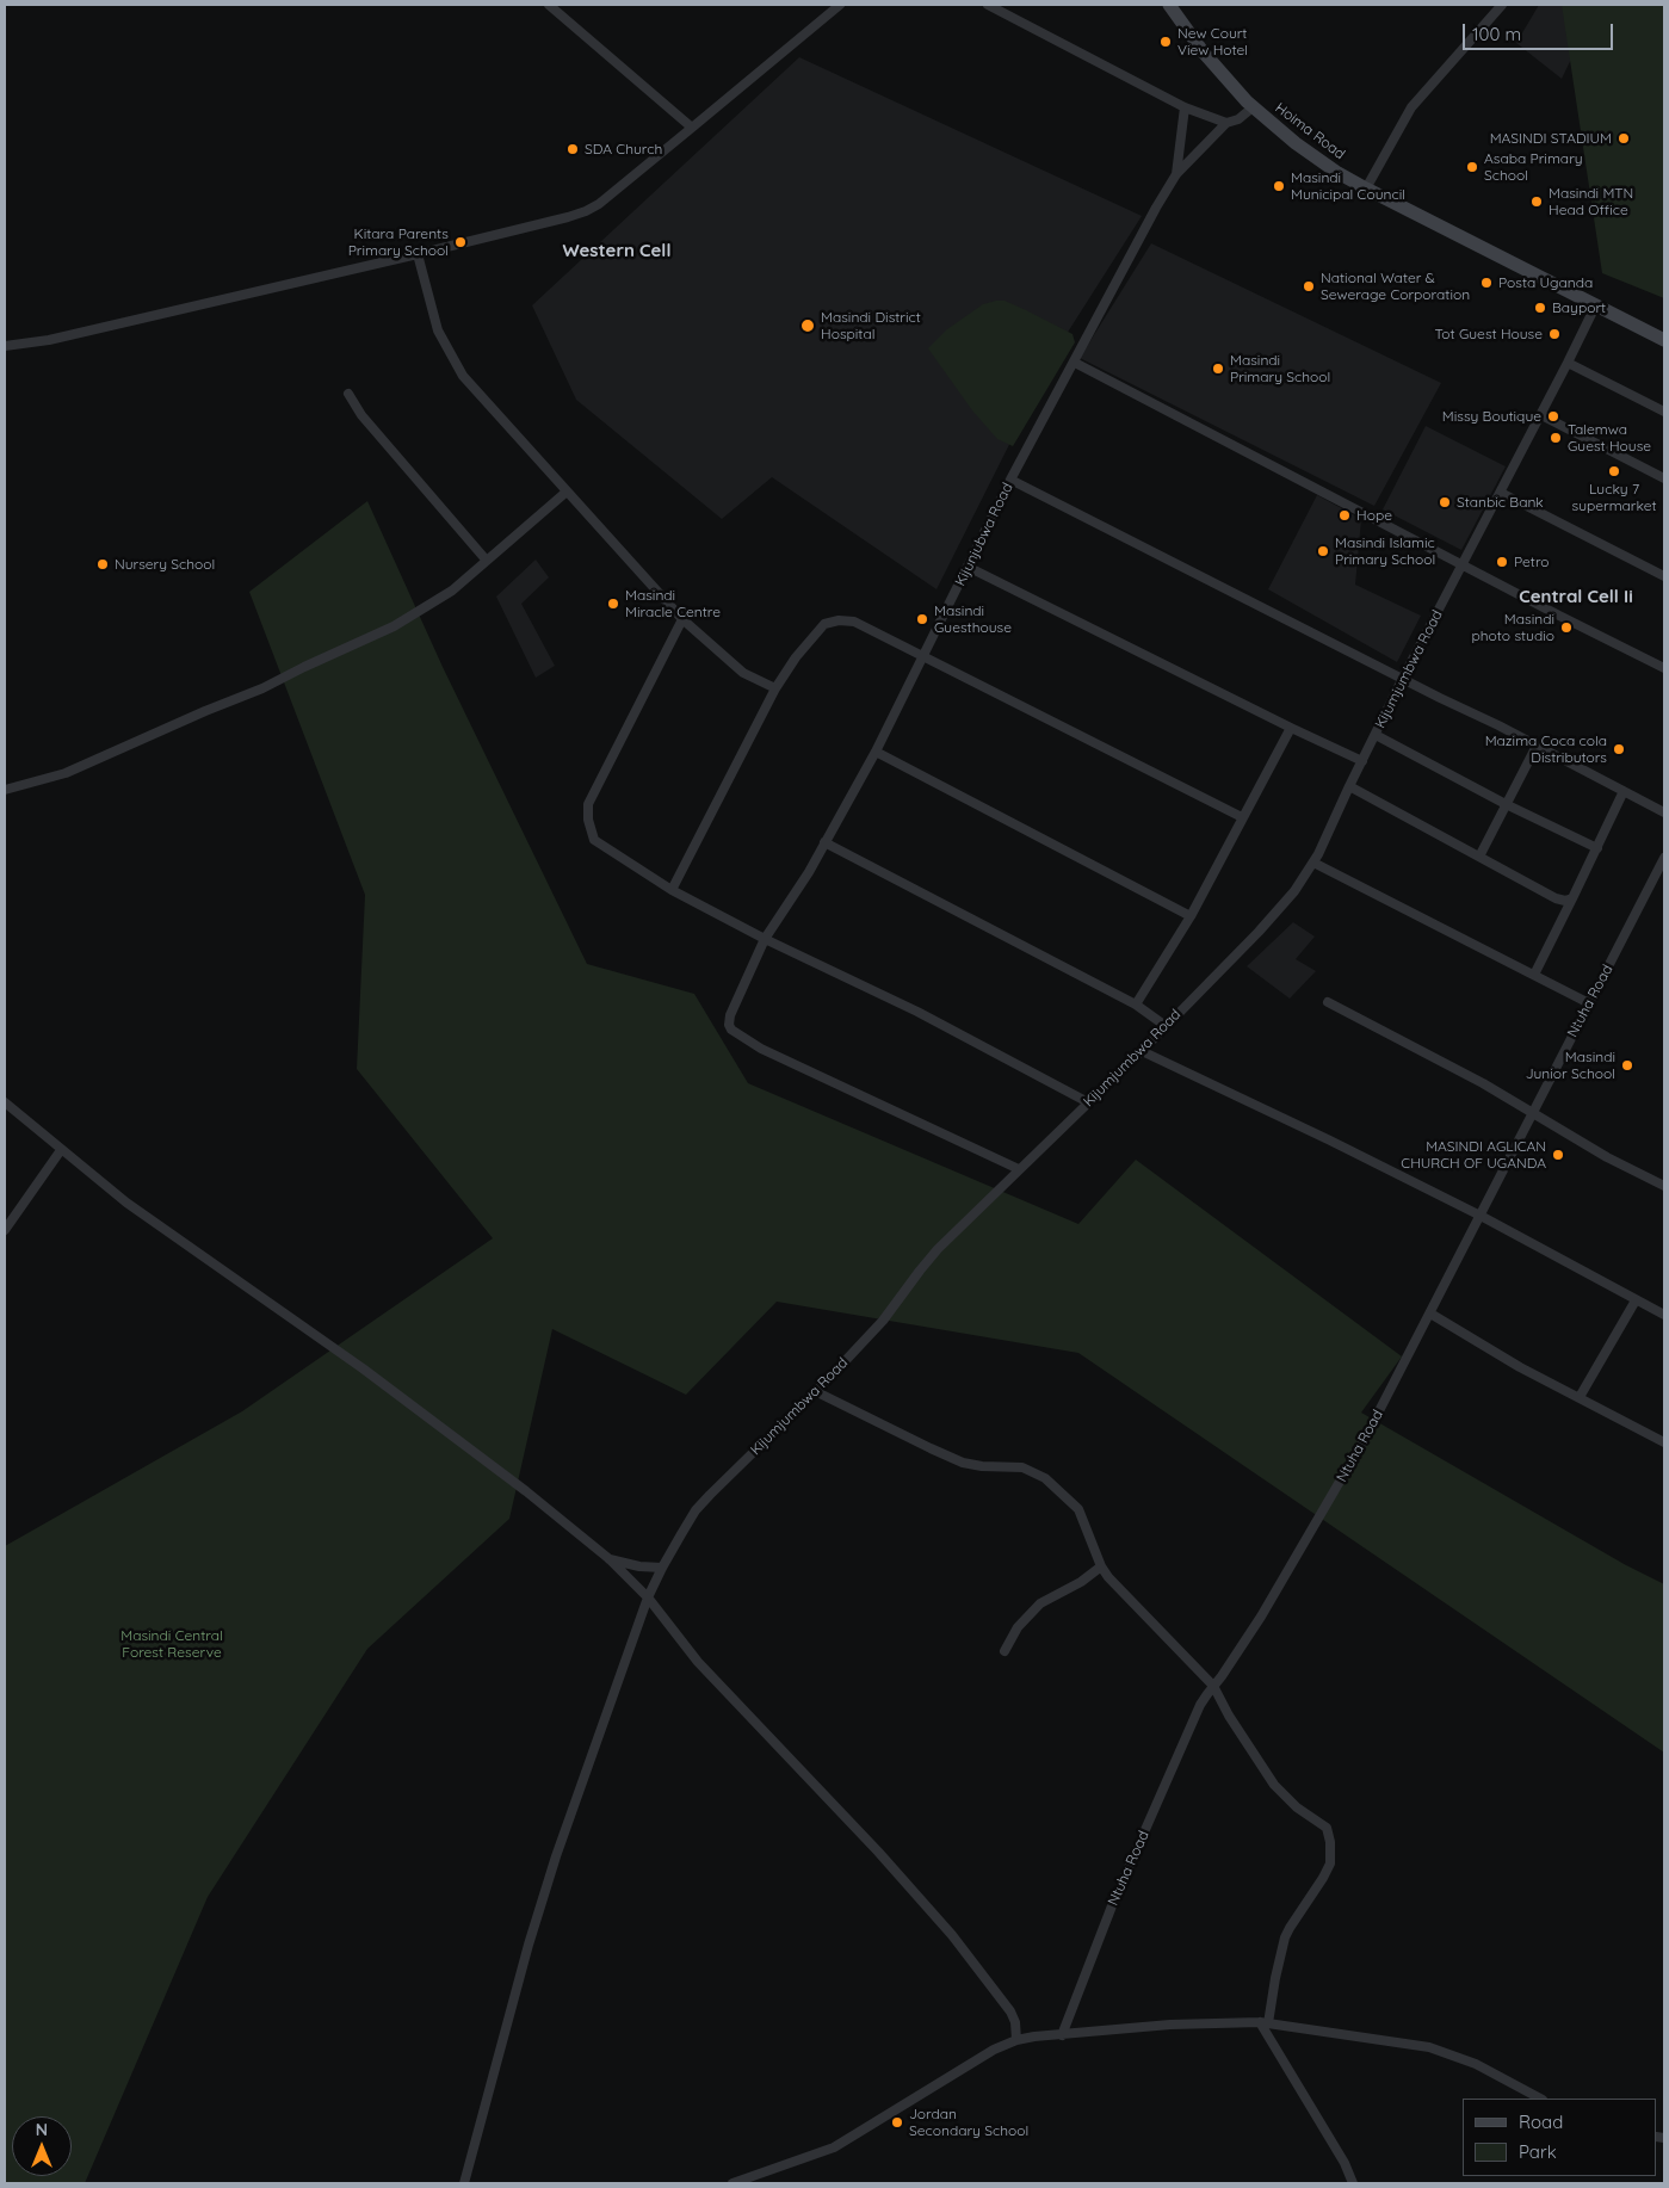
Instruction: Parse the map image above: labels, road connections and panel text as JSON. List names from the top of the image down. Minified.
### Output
{"streets":{"main road":["Hoima Road"],"street":["Kijunjubwa Road","Kijumjumbwa Road","Ntuha Road"]},"crossings":[["Hoima Road","Kijunjubwa Road"],["Hoima Road","Kijumjumbwa Road"],["Kijunjubwa Road","Kijumjumbwa Road"]],"districts":["Western Cell","Central Cell Ii"],"parks":["Masindi Central Forest Reserve"],"places":["New Court View Hotel","MASINDI STADIUM","SDA Church","Asaba Primary School","Masindi Municipal Council","Masindi MTN Head Office","Kitara Parents Primary School","Posta Uganda","National Water & Sewerage Corporation","Bayport","Masindi District Hospital","Tot Guest House","Masindi Primary School","Missy Boutique","Talemwa Guest House","Lucky 7 supermarket","Stanbic Bank","Hope","Masindi Islamic Primary School","Petro","Nursery School","Masindi Miracle Centre","Masindi Guesthouse","Masindi photo studio","Mazima Coca cola Distributors","Masindi Junior School","MASINDI AGLICAN CHURCH OF UGANDA","Jordan Secondary School"],"legend":["Road","Park"],"scale_bar":"100 m","north":"top"}
